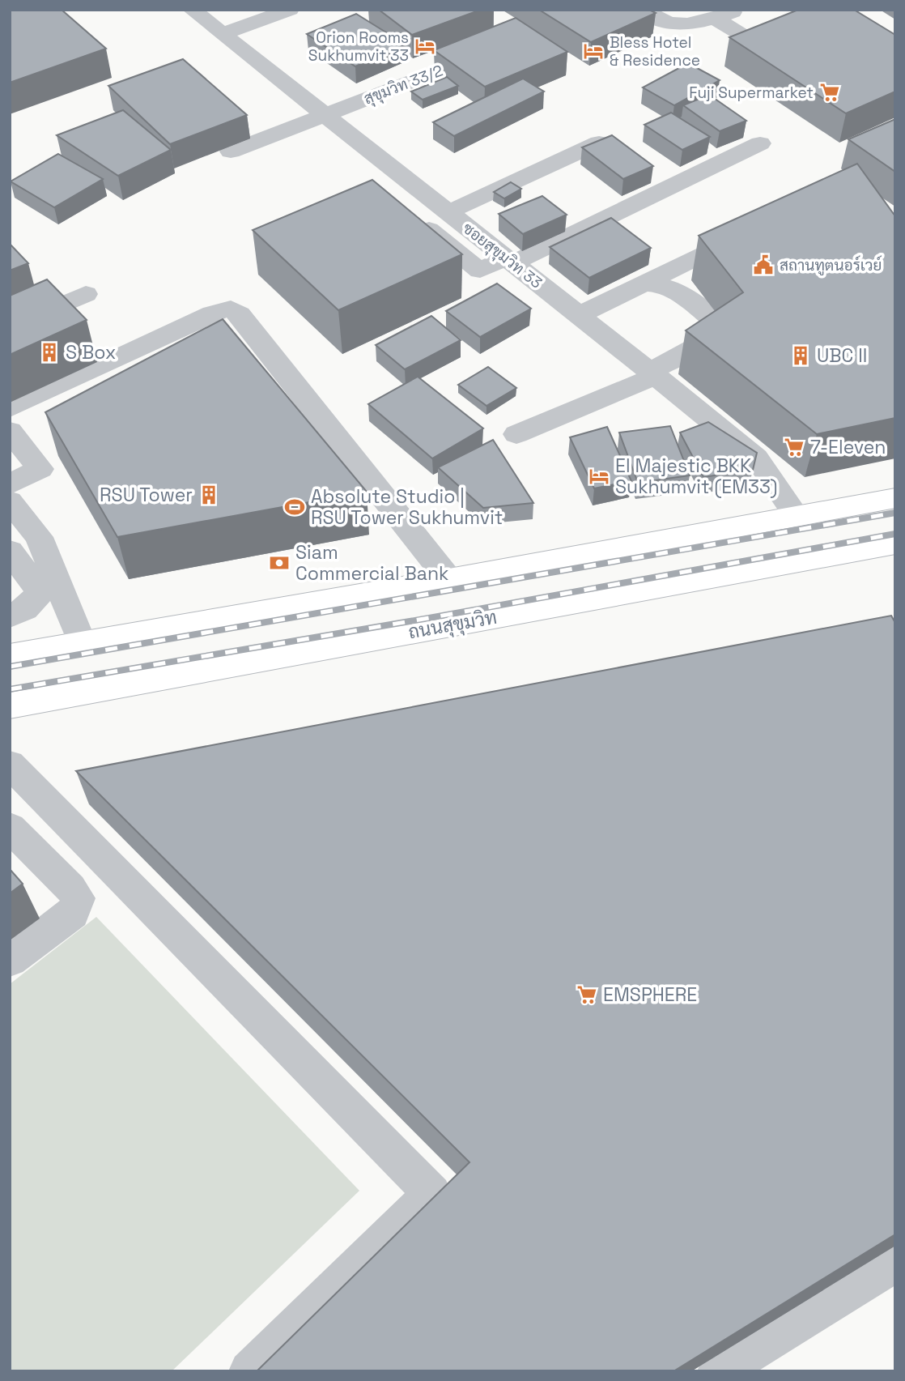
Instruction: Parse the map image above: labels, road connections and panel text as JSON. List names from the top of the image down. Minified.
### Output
{"streets":{"main road":["ถนนสุขุมวิท"],"street":["สุขุมวิท 33/2","ซอยสุขุมวิท 33"]},"crossings":[["สุขุมวิท 33/2","ซอยสุขุมวิท 33"]],"places":{"hotel":["Orion Rooms Sukhumvit 33","Bless Hotel & Residence","El Majestic BKK Sukhumvit (EM33)"],"supermarket":["Fuji Supermarket","7-Eleven","EMSPHERE"],"public building":["สถานทูตนอร์เวย์"],"building":["S Box","UBC II","RSU Tower"],"sports":["Absolute Studio | RSU Tower Sukhumvit"],"bank":["Siam Commercial Bank"]}}
